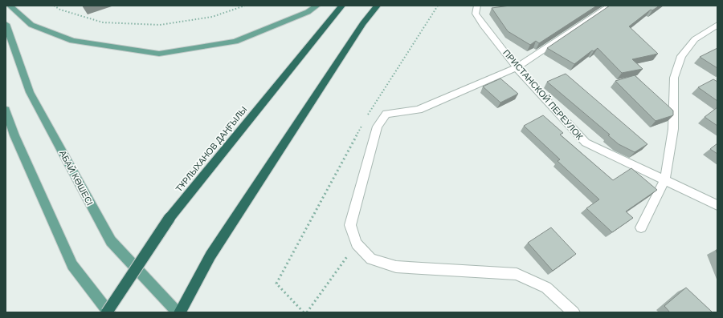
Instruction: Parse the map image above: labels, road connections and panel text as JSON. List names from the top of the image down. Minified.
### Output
{"streets":{"highway":["ТҰРЛЫХАНОВ ДАҢҒЫЛЫ"],"main road":["АБАЙ КӨШЕСІ"],"street":["ПРИСТАНСКОЙ ПЕРЕУЛОК"]}}
